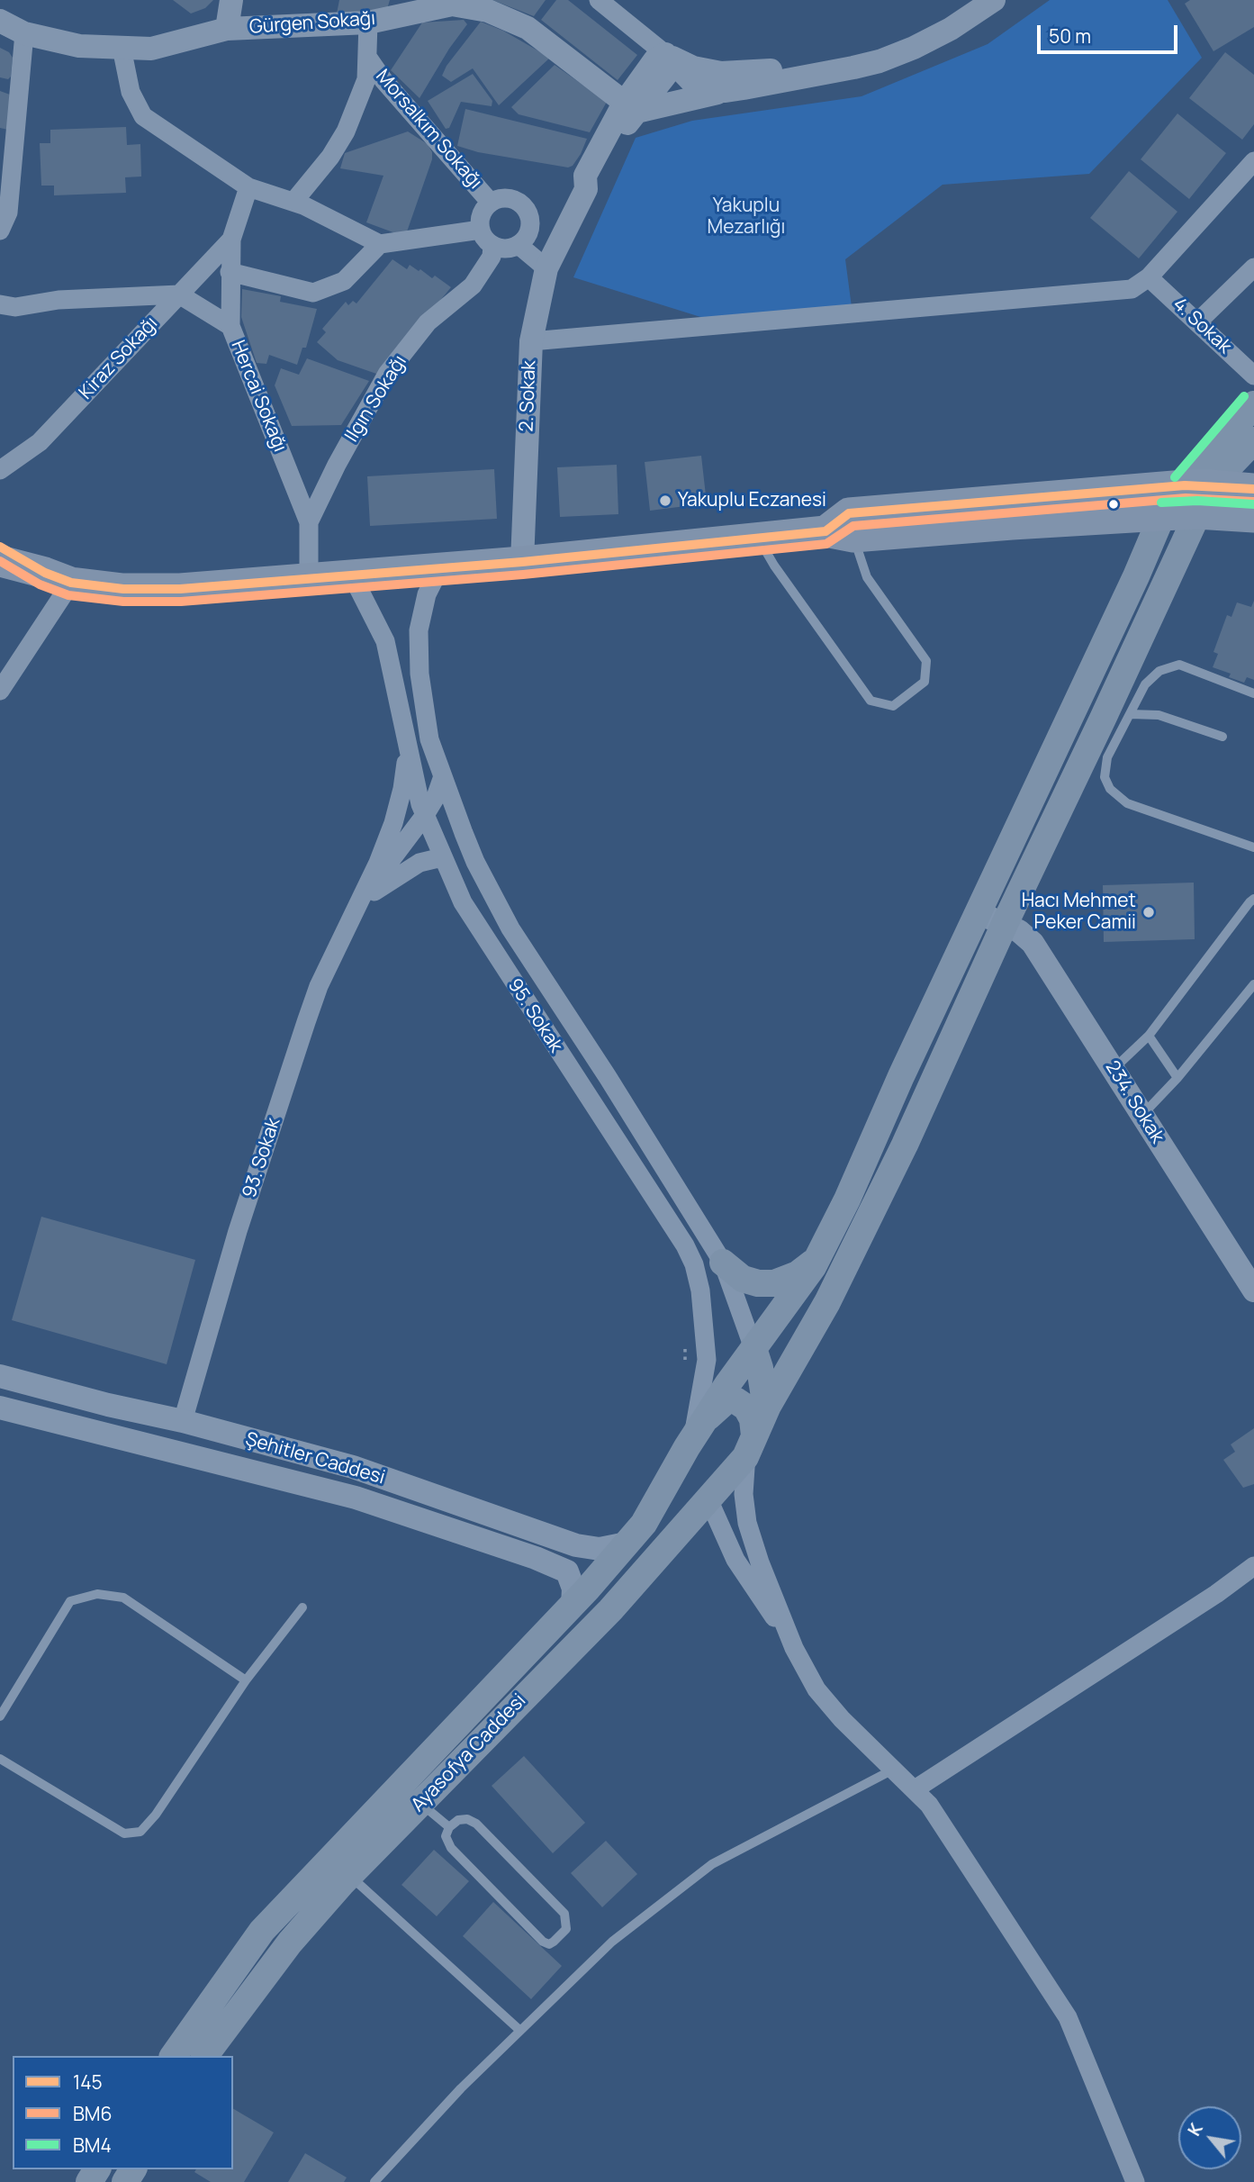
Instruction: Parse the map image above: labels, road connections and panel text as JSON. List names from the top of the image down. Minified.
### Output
{"streets":{"main road":["Ayasofya Caddesi"],"street":["Gürgen Sokağı","Morsalkım Sokağı","4. Sokak","Kiraz Sokağı","Hercai Sokağı","2. Sokak","Ilgın Sokağı","95. Sokak","234. Sokak","93. Sokak","Şehitler Caddesi"]},"crossings":[["Gürgen Sokağı","2. Sokak"],["Morsalkım Sokağı","Ilgın Sokağı"],["Kiraz Sokağı","Hercai Sokağı"],["Hercai Sokağı","Ilgın Sokağı"],["234. Sokak","Ayasofya Caddesi"],["93. Sokak","Şehitler Caddesi"]],"parks":["Yakuplu Mezarlığı"],"places":["Yakuplu Eczanesi","Hacı Mehmet Peker Camii"],"lines":["transit line BM4","transit line 145","transit line BM6"],"legend":["145","BM6","BM4"],"scale_bar":"50 m","north":"top left"}
